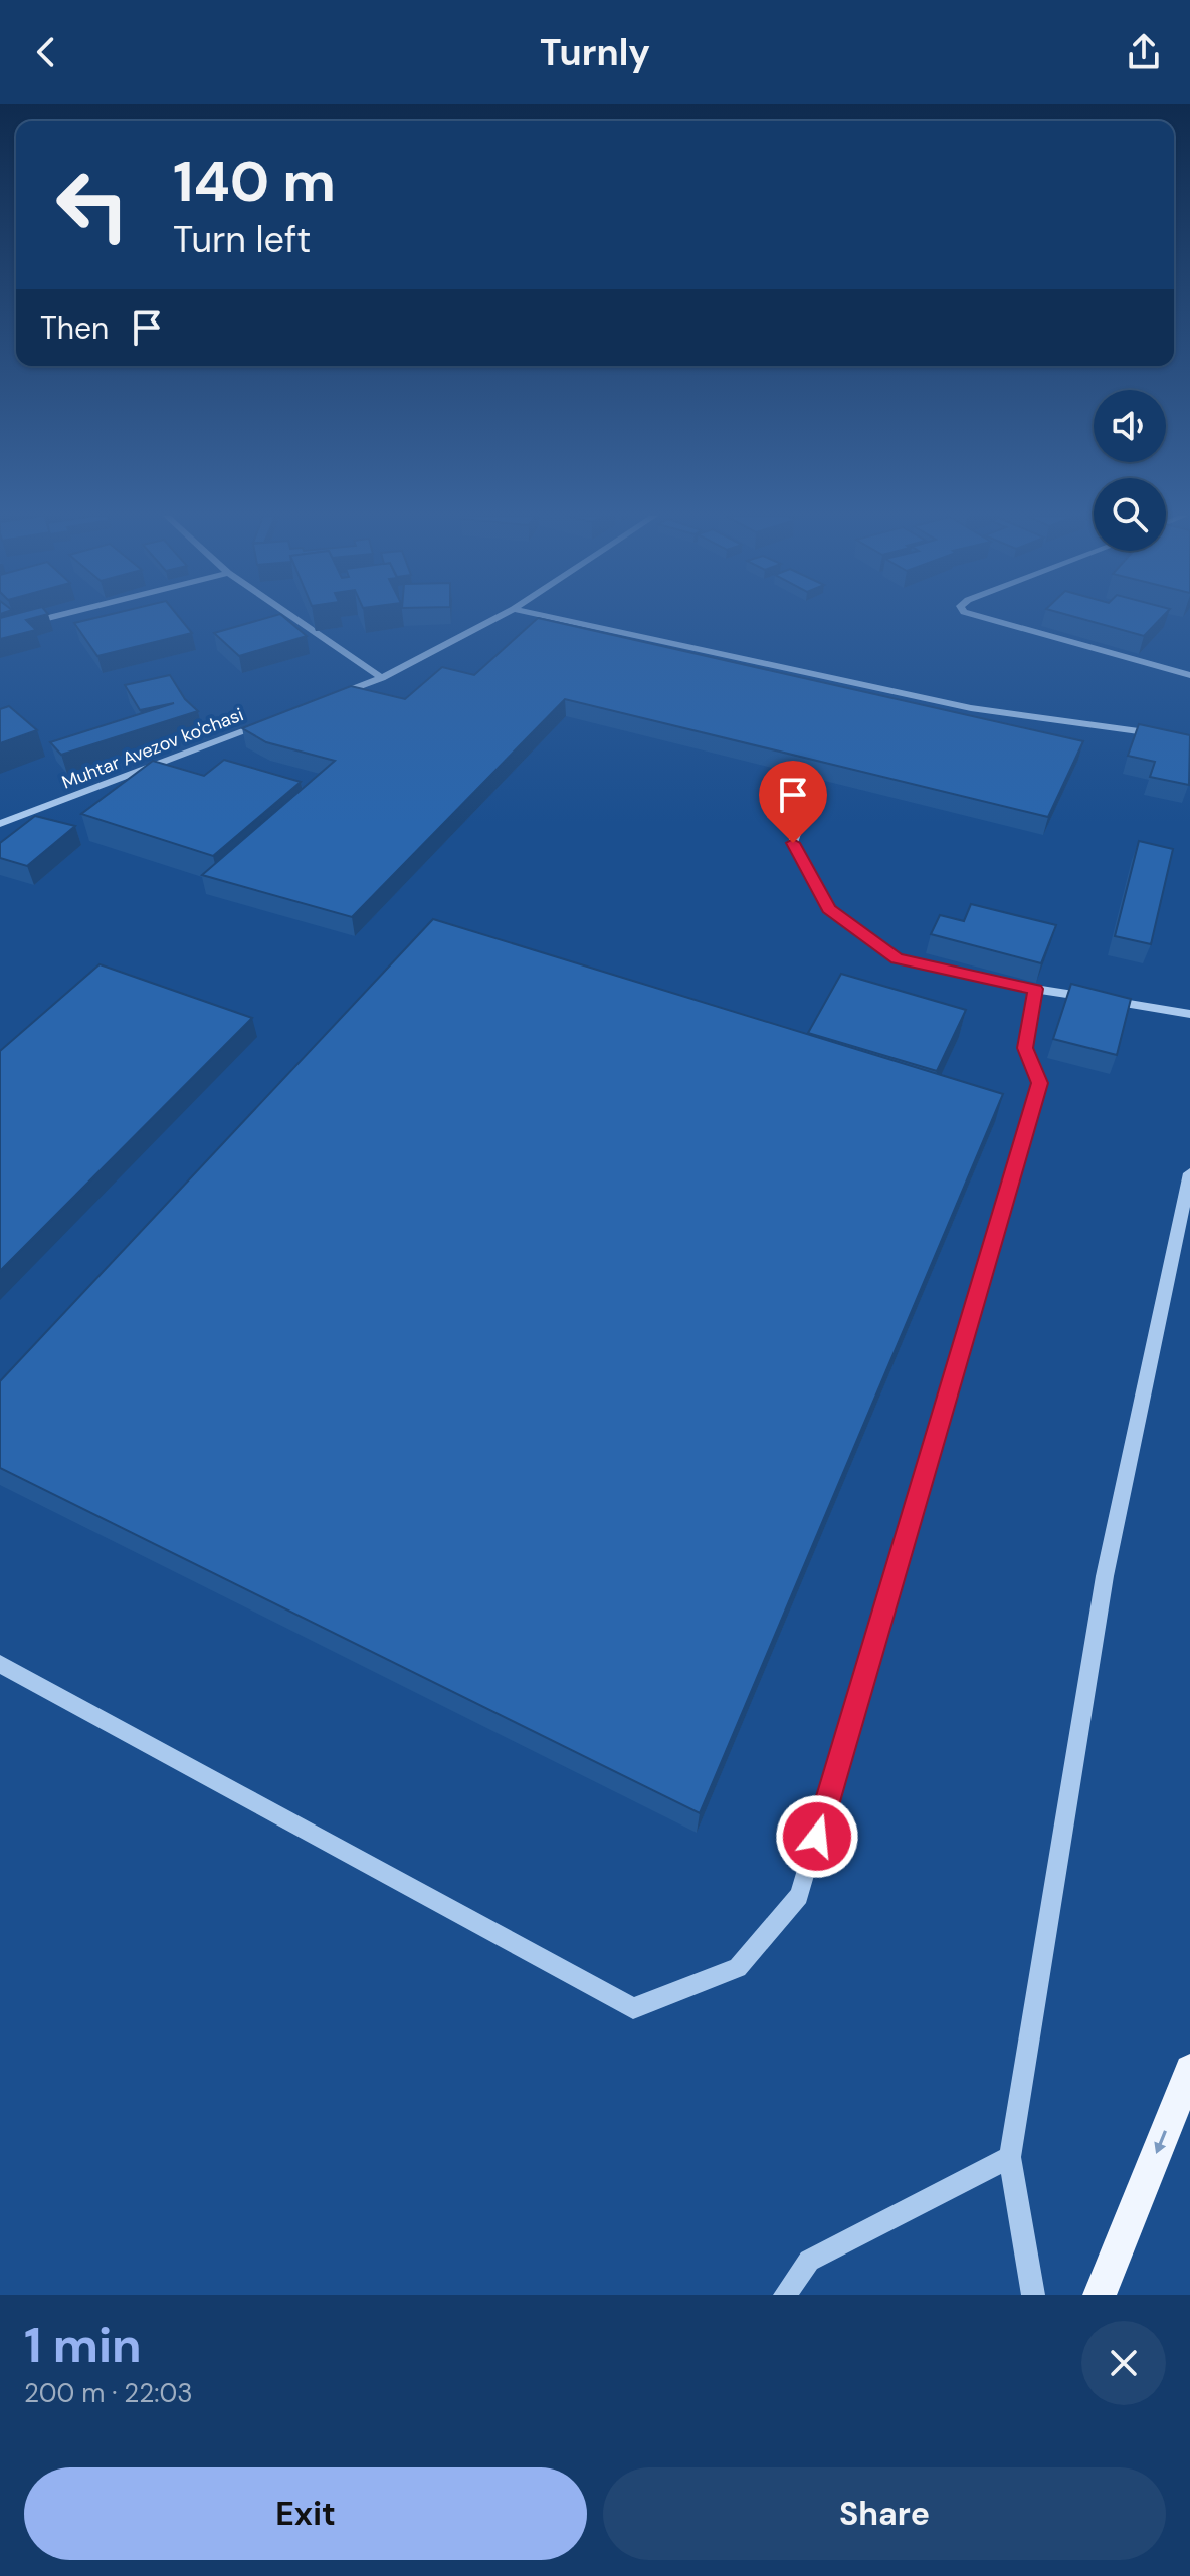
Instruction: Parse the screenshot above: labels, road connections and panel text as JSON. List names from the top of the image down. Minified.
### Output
{"streets":{"street":["Muhtar Avezov ko'chasi"]},"page":{"header":"Turnly","turn":["140 m","Turn left"],"then":"Then","heading":["1 min","200 m · 22:03"],"buttons":["Exit","Share"]}}
